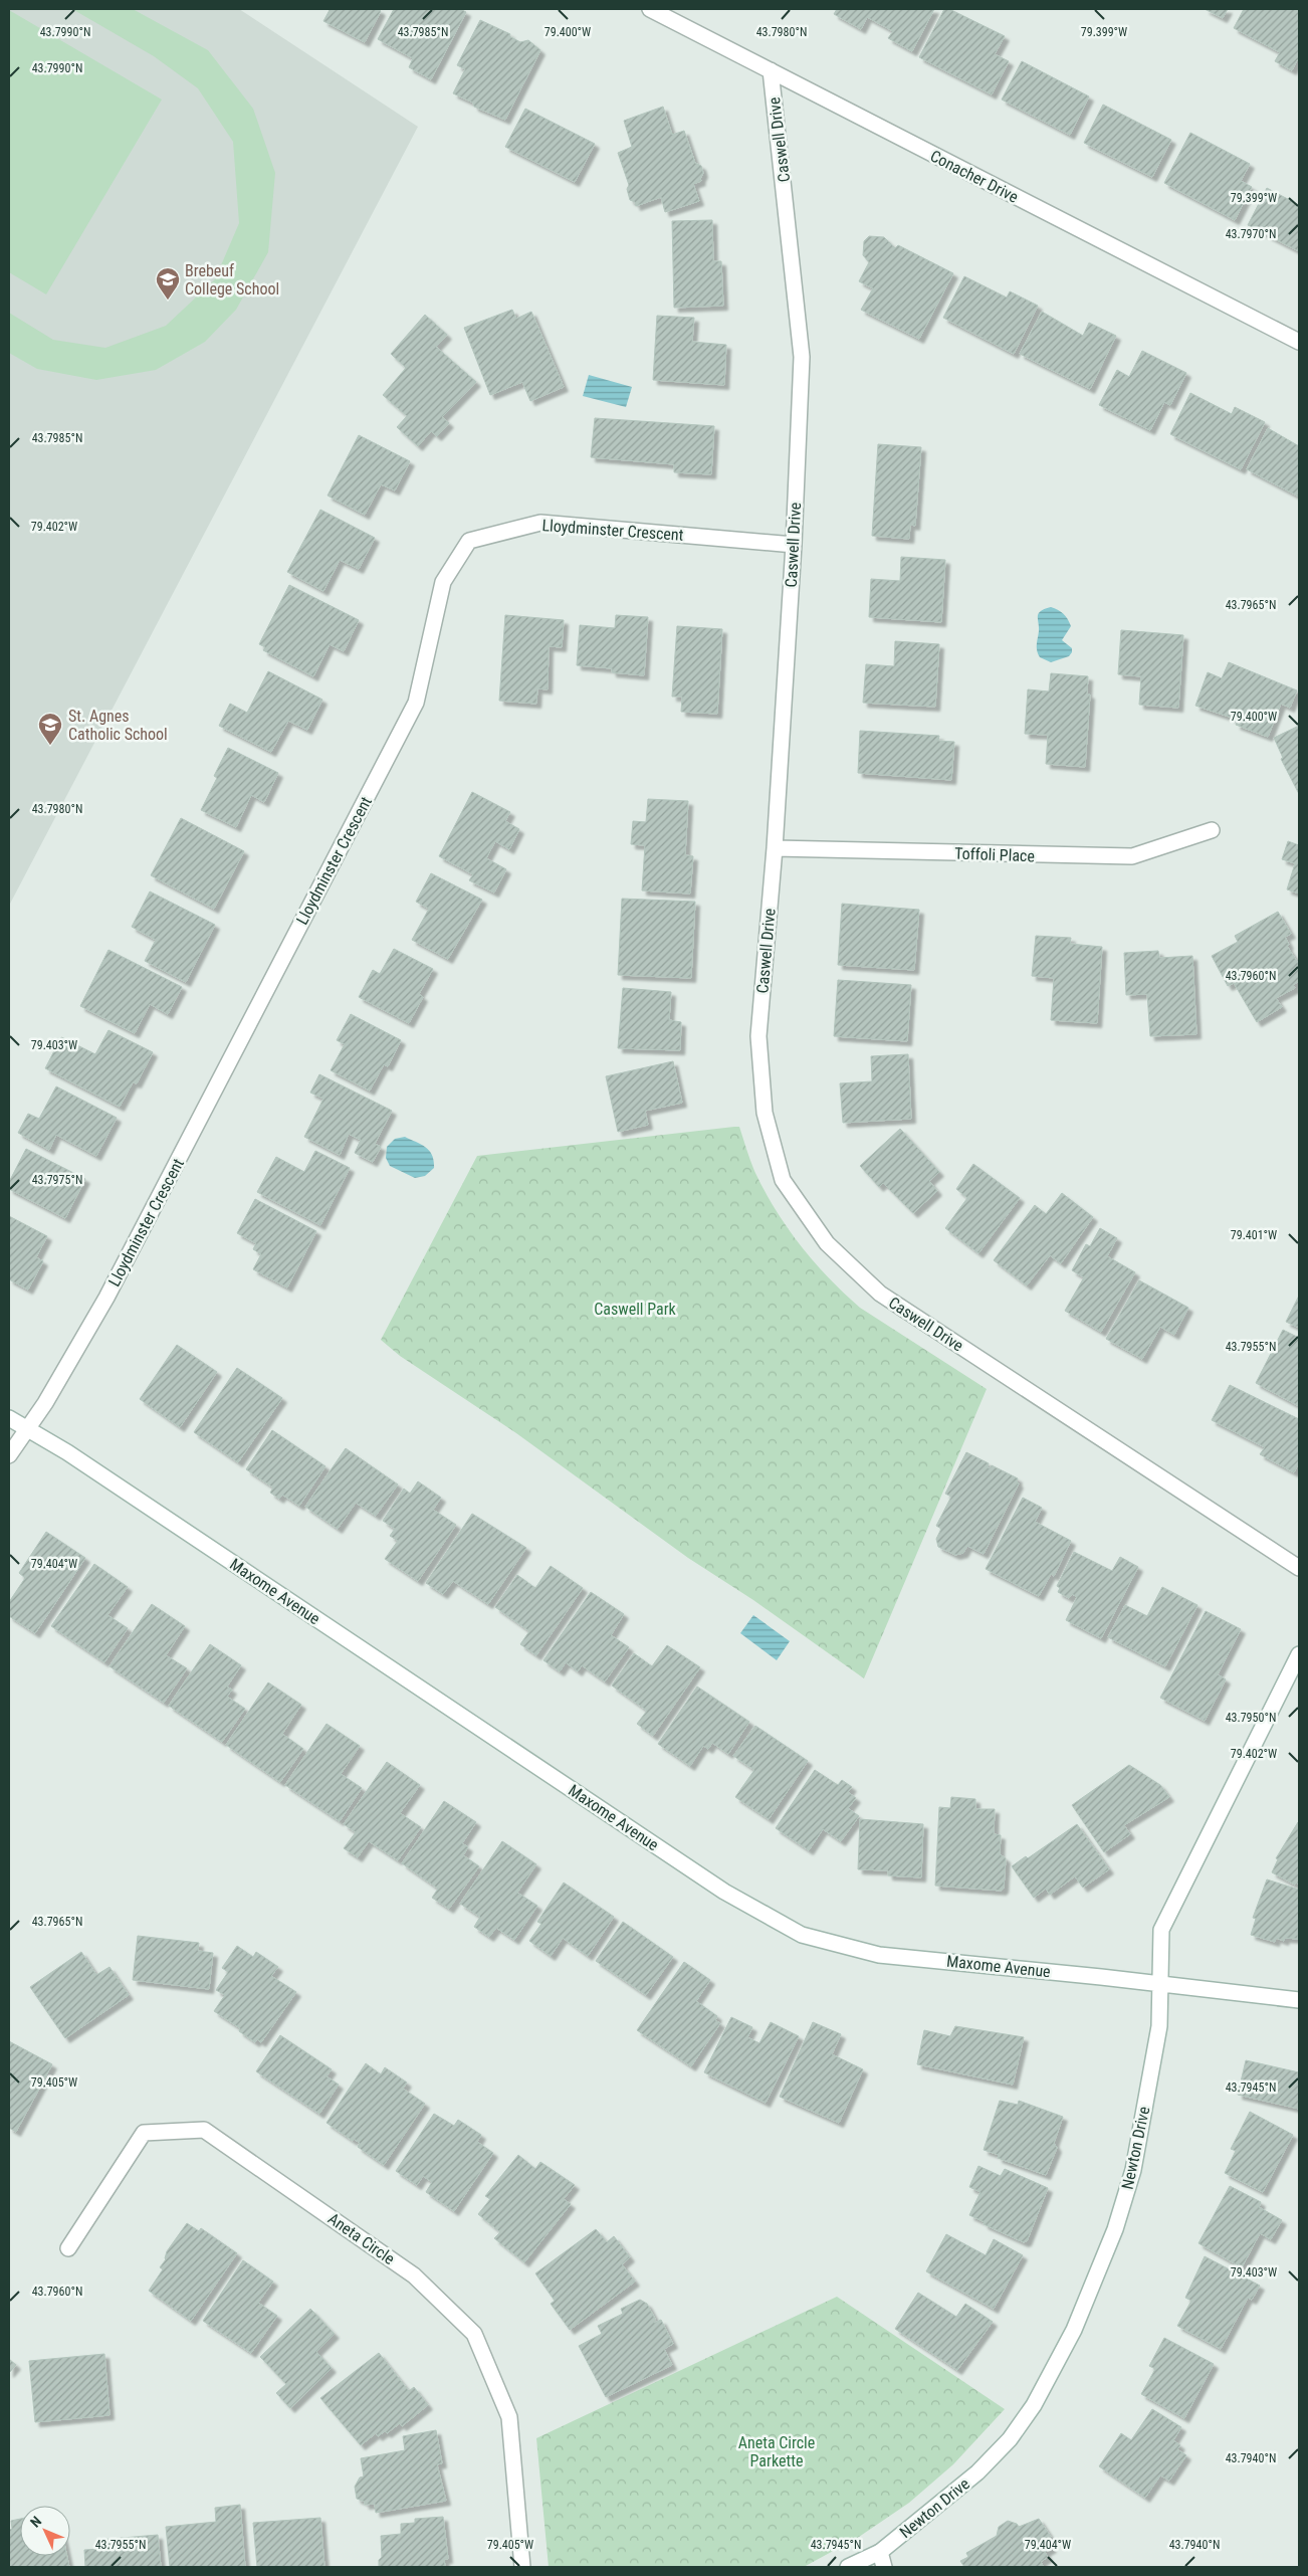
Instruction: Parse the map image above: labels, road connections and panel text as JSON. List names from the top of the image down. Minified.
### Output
{"streets":{"street":["Caswell Drive","Conacher Drive","Lloydminster Crescent","Toffoli Place","Maxome Avenue","Newton Drive","Aneta Circle"]},"crossings":[["Caswell Drive","Conacher Drive"],["Caswell Drive","Lloydminster Crescent"],["Caswell Drive","Toffoli Place"],["Lloydminster Crescent","Maxome Avenue"],["Maxome Avenue","Newton Drive"]],"parks":["Caswell Park","Aneta Circle Parkette"],"places":{"school or university":["Brebeuf College School","St. Agnes Catholic School"]},"north":"top left","coordinates":["79.400°W","79.399°W","43.7990°N","43.7985°N","43.7980°N","43.7970°N","79.402°W","43.7965°N","43.7960°N","79.403°W","43.7975°N","79.401°W","43.7955°N","79.404°W","43.7950°N","79.405°W","43.7945°N","43.7940°N"]}
